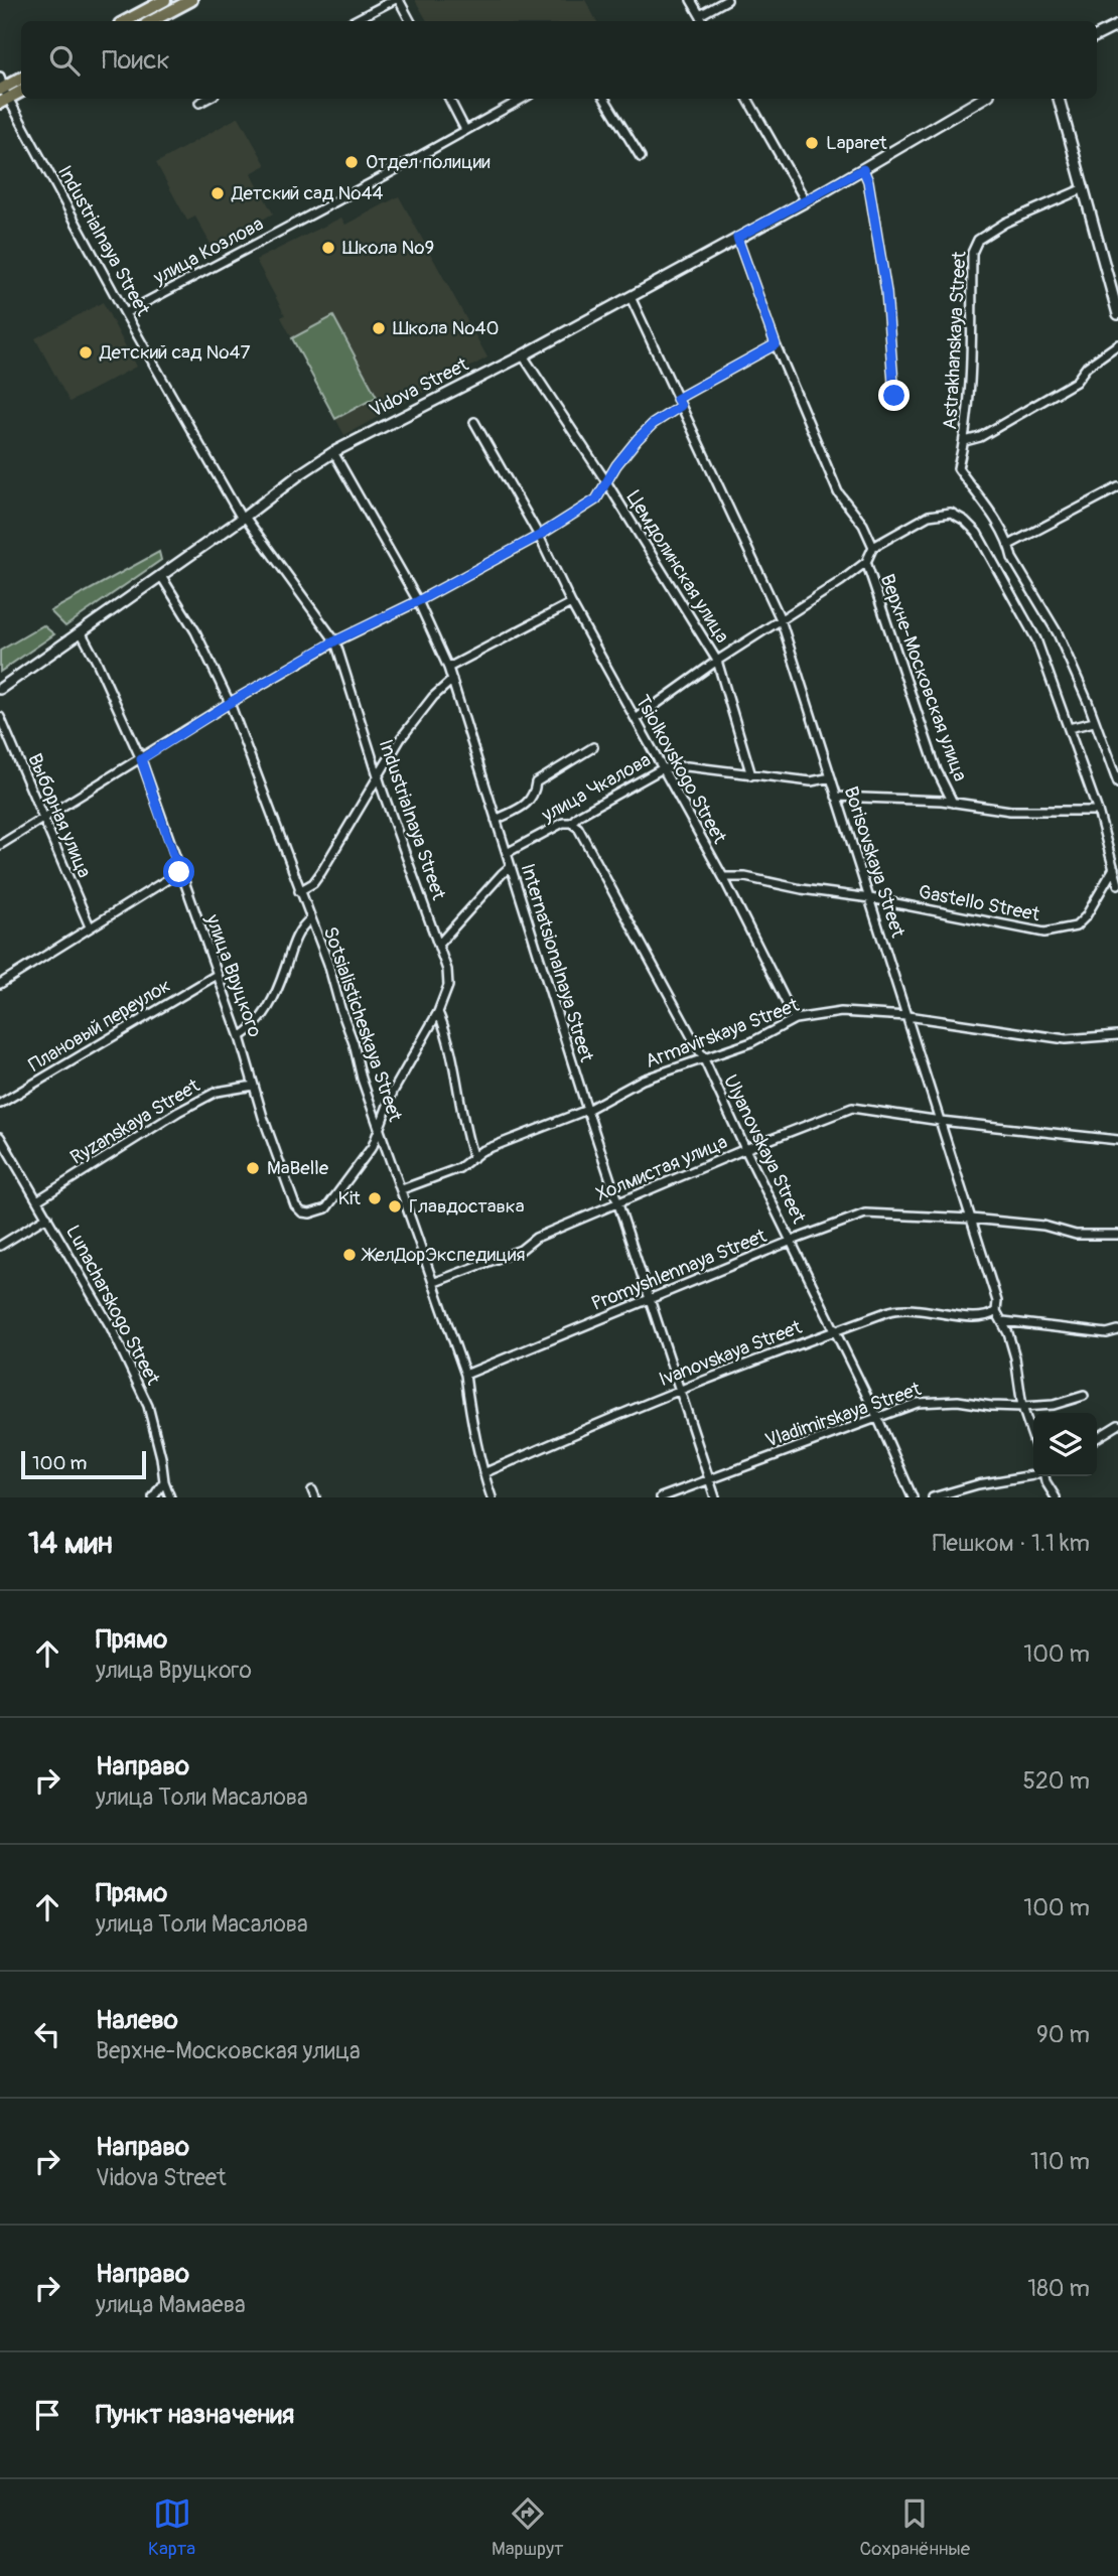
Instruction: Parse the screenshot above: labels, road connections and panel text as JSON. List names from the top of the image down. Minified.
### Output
{"streets":{"street":["Industrialnaya Street","улица Козлова","Astrakhanskaya Street","Vidova Street","Цемдолинская улица","Верхне-Московская улица","Tsiolkovskogo Street","улица Чкалова","Выборная улица","Borisovskaya Street","Gastello Street","Internatsionalnaya Street","улица Вруцкого","Sotsialisticheskaya Street","Плановый переулок","Armavirskaya Street","Ryzanskaya Street","Ulyanovskaya Street","Холмистая улица","Promyshlennaya Street","Lunacharskogo Street","Ivanovskaya Street","Vladimirskaya Street"]},"crossings":[["Industrialnaya Street","улица Козлова"],["Industrialnaya Street","Vidova Street"],["Vidova Street","Цемдолинская улица"],["Vidova Street","Borisovskaya Street"],["Vidova Street","Internatsionalnaya Street"],["Vidova Street","улица Вруцкого"],["Vidova Street","Sotsialisticheskaya Street"],["Цемдолинская улица","улица Чкалова"],["Tsiolkovskogo Street","улица Чкалова"],["Tsiolkovskogo Street","Gastello Street"],["Tsiolkovskogo Street","Armavirskaya Street"],["улица Чкалова","Borisovskaya Street"],["улица Чкалова","Internatsionalnaya Street"],["улица Чкалова","Ulyanovskaya Street"],["Borisovskaya Street","Gastello Street"],["Borisovskaya Street","Armavirskaya Street"],["Borisovskaya Street","Холмистая улица"],["Borisovskaya Street","Promyshlennaya Street"],["Borisovskaya Street","Ivanovskaya Street"],["Borisovskaya Street","Vladimirskaya Street"],["Internatsionalnaya Street","Armavirskaya Street"],["Internatsionalnaya Street","Холмистая улица"],["Internatsionalnaya Street","Promyshlennaya Street"],["Internatsionalnaya Street","Ivanovskaya Street"],["Internatsionalnaya Street","Vladimirskaya Street"],["улица Вруцкого","Sotsialisticheskaya Street"],["улица Вруцкого","Плановый переулок"],["улица Вруцкого","Ryzanskaya Street"],["Sotsialisticheskaya Street","Armavirskaya Street"],["Sotsialisticheskaya Street","Холмистая улица"],["Sotsialisticheskaya Street","Promyshlennaya Street"],["Sotsialisticheskaya Street","Ivanovskaya Street"],["Armavirskaya Street","Ulyanovskaya Street"],["Ryzanskaya Street","Lunacharskogo Street"],["Ulyanovskaya Street","Холмистая улица"],["Ulyanovskaya Street","Promyshlennaya Street"],["Ulyanovskaya Street","Ivanovskaya Street"],["Ulyanovskaya Street","Vladimirskaya Street"]],"places":["Laparet","Отдел полиции","Детский сад №44","Школа №9","Школа №40","Детский сад №47","MaBelle","Kit","Главдоставка","ЖелДорЭкспедиция"],"scale_bar":"100 m","page":{"search":"Поиск","scale":"100 m","heading":["14 мин","Пешком · 1.1 km"],"list":[["Прямо","улица Вруцкого","100 m"],["Направо","улица Толи Масалова","520 m"],["Прямо","улица Толи Масалова","100 m"],["Налево","Верхне-Московская улица","90 m"],["Направо","Vidova Street","110 m"],["Направо","улица Мамаева","180 m"],"Пункт назначения"],"nav":["Карта","Маршрут","Сохранённые"]}}
